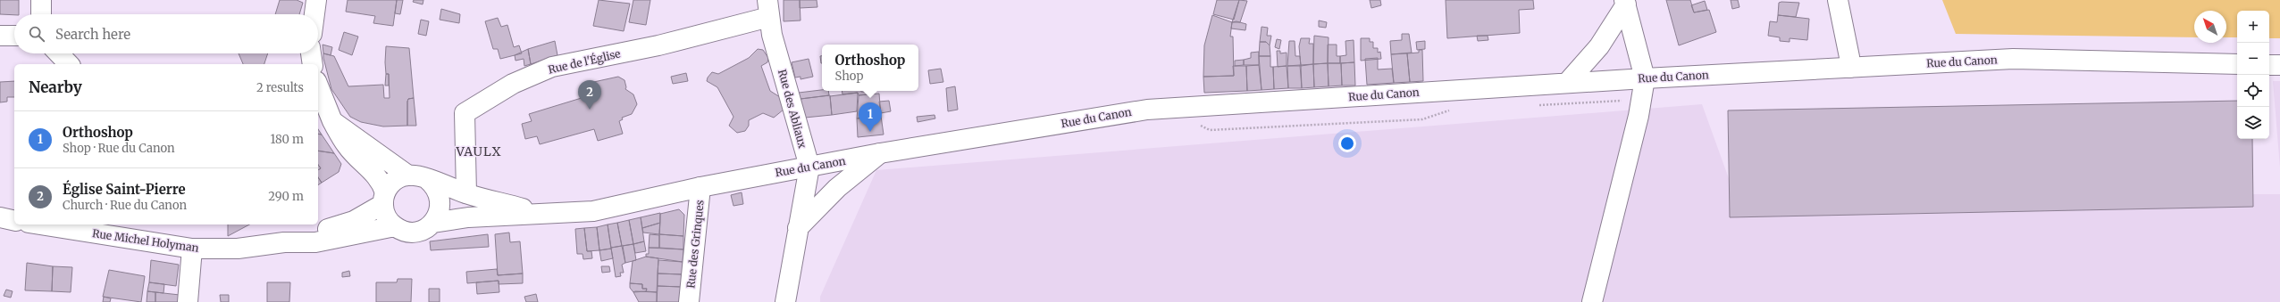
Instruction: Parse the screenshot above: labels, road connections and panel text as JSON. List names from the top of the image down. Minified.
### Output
{"streets":{"main road":["Rue de l'Église","Rue du Canon","Rue des Abliaux","Rue Michel Holyman","Rue des Grinques"]},"crossings":[["Rue de l'Église","Rue des Abliaux"],["Rue du Canon","Rue des Abliaux"],["Rue du Canon","Rue des Grinques"]],"districts":["VAULX"],"north":"top left","page":{"map_buttons":["+","−"],"search":"Search here","popup":["Orthoshop","Shop"],"heading":["Nearby","2 results"],"pins":["2","1"],"list":[{"mark":"1","name":"Orthoshop","note":"Shop · Rue du Canon","value":"180 m"},{"mark":"2","name":"Église Saint-Pierre","note":"Church · Rue du Canon","value":"290 m"}]}}
